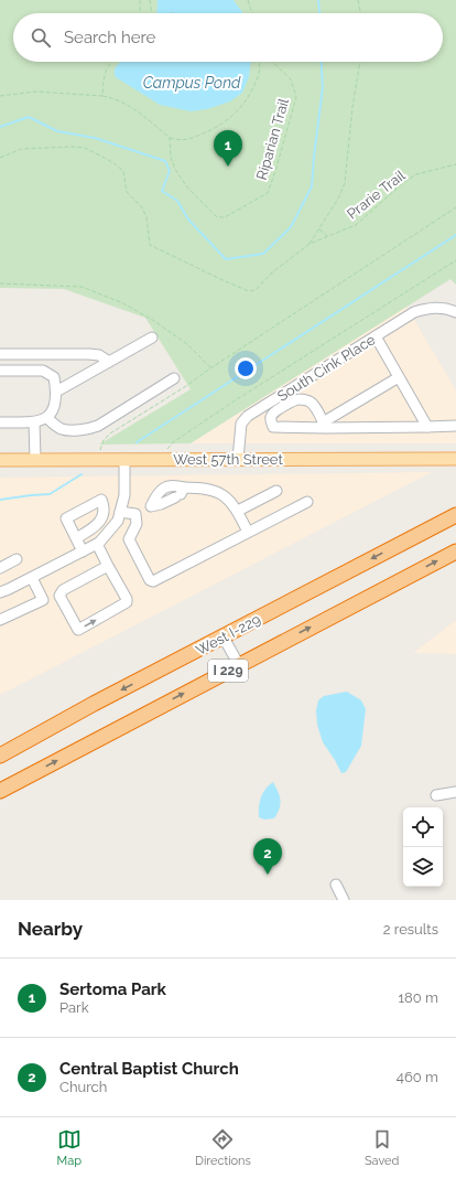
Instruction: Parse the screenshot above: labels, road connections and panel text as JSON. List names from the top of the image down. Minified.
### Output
{"streets":{"highway":["West I-229","I 229"],"main road":["West 57th Street"],"street":["South Cink Place"],"path":["Riparian Trail","Prarie Trail"]},"crossings":[["South Cink Place","West 57th Street"]],"water":["Campus Pond"],"page":{"search":"Search here","pins":["1","2"],"heading":["Nearby","2 results"],"list":[{"mark":"1","name":"Sertoma Park","note":"Park","value":"180 m"},{"mark":"2","name":"Central Baptist Church","note":"Church","value":"460 m"}],"nav":["Map","Directions","Saved"]}}
